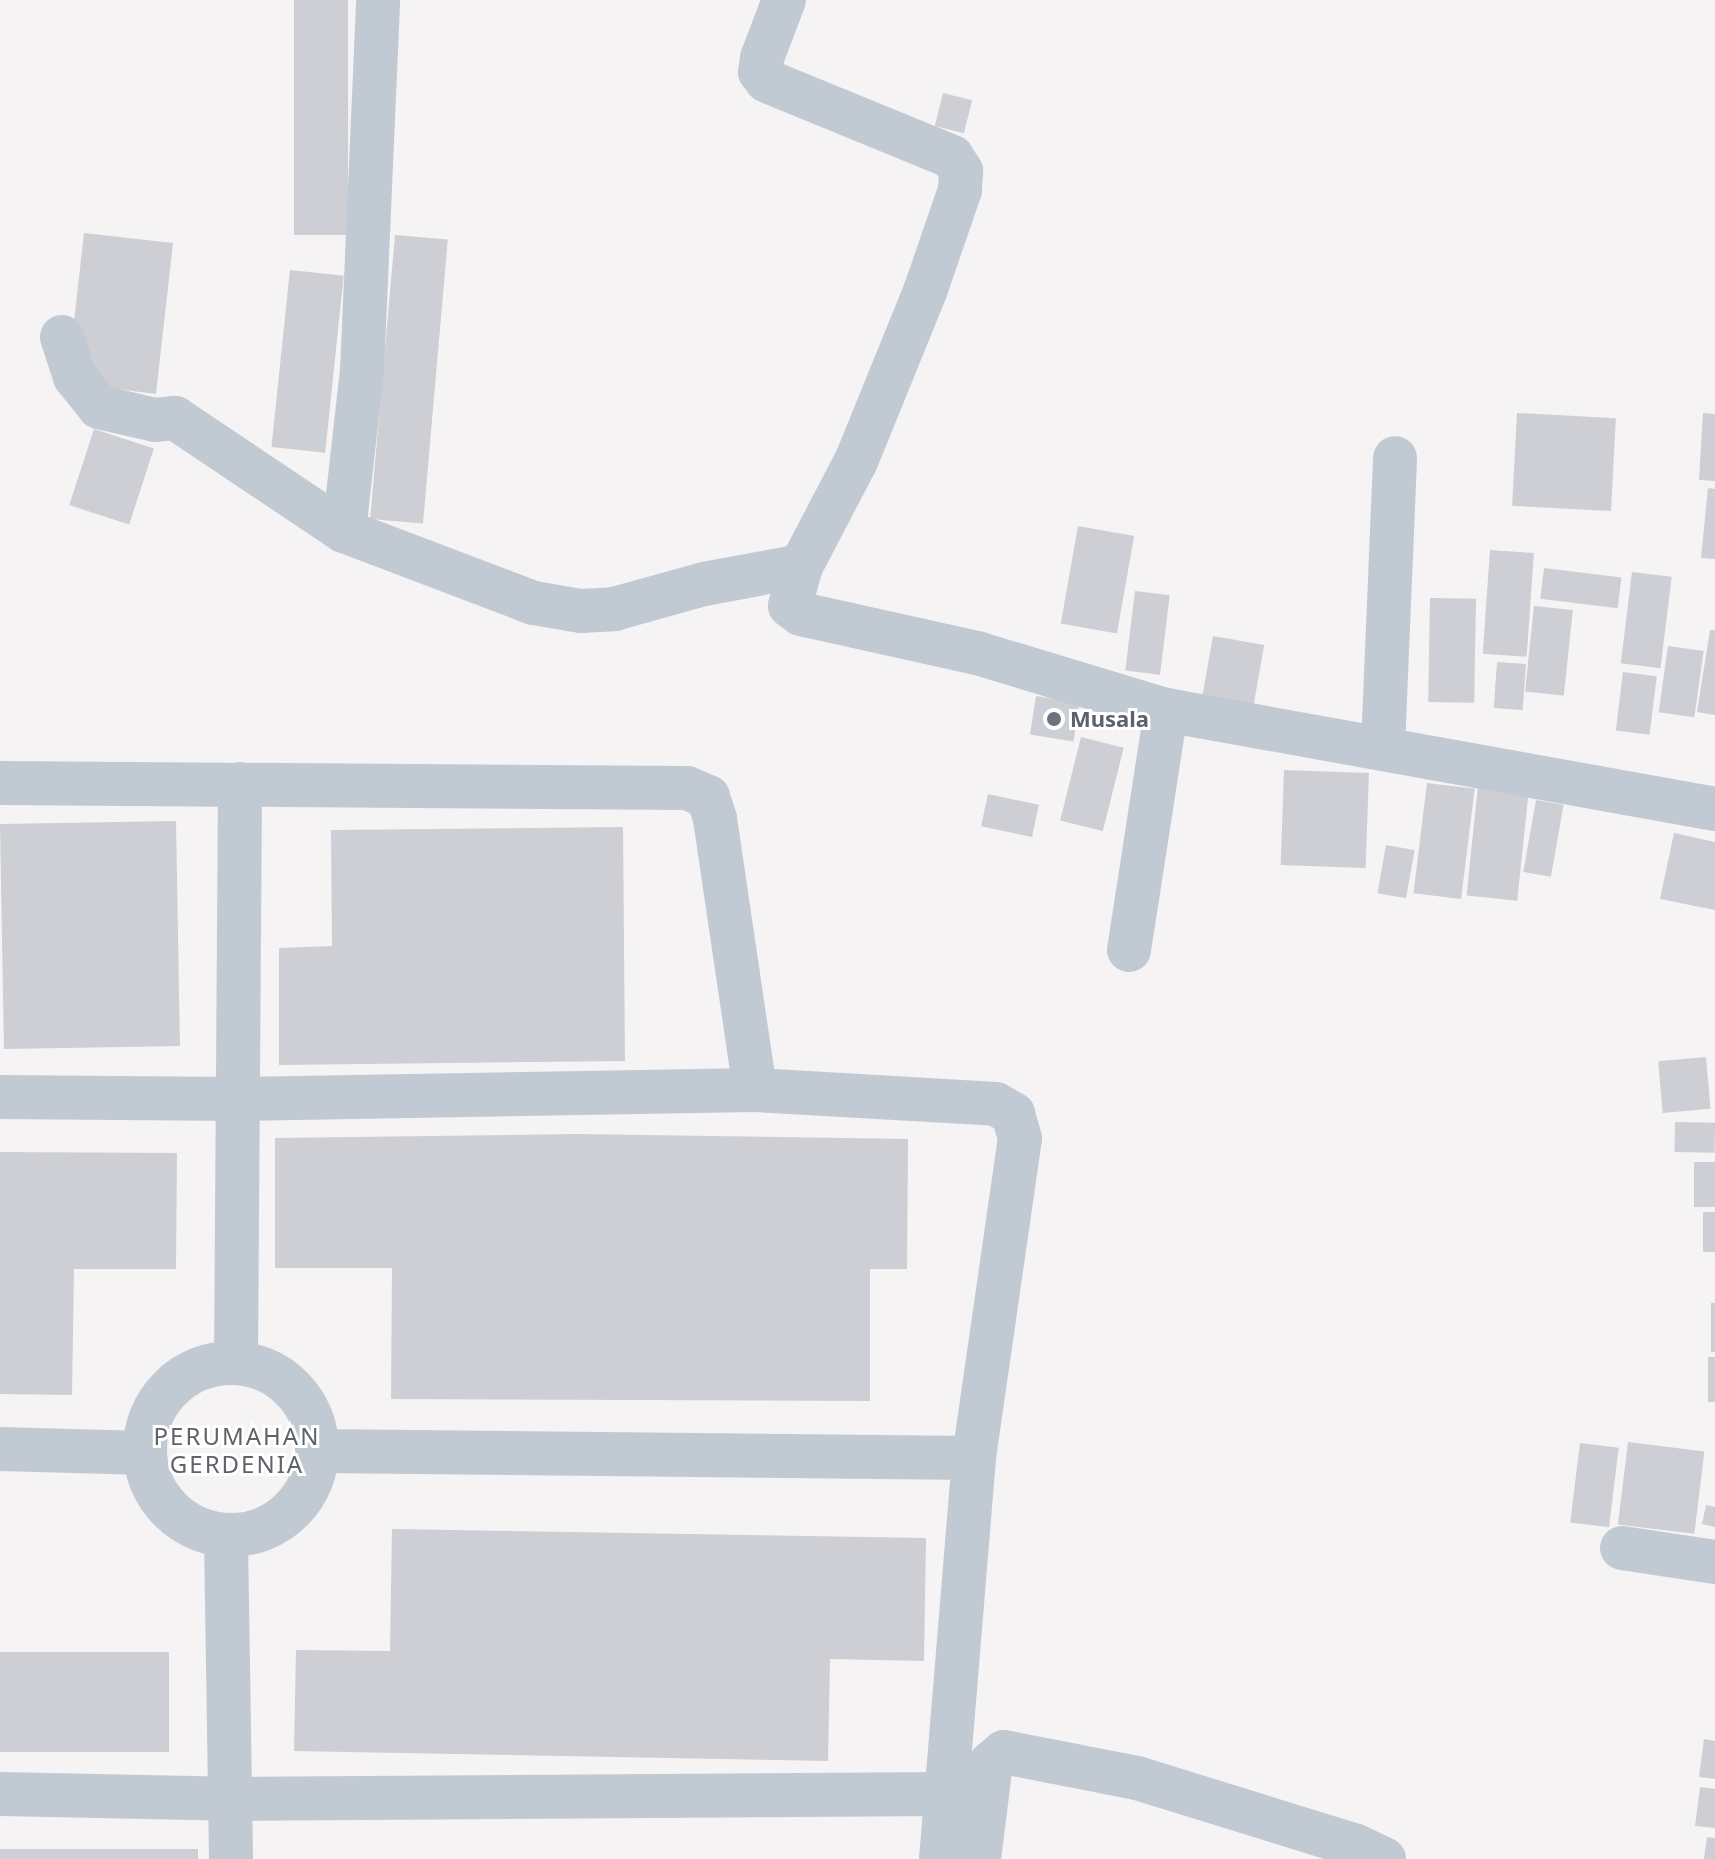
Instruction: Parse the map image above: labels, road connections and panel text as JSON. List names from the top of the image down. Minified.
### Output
{"districts":["PERUMAHAN GERDENIA"],"places":["Musala"]}
